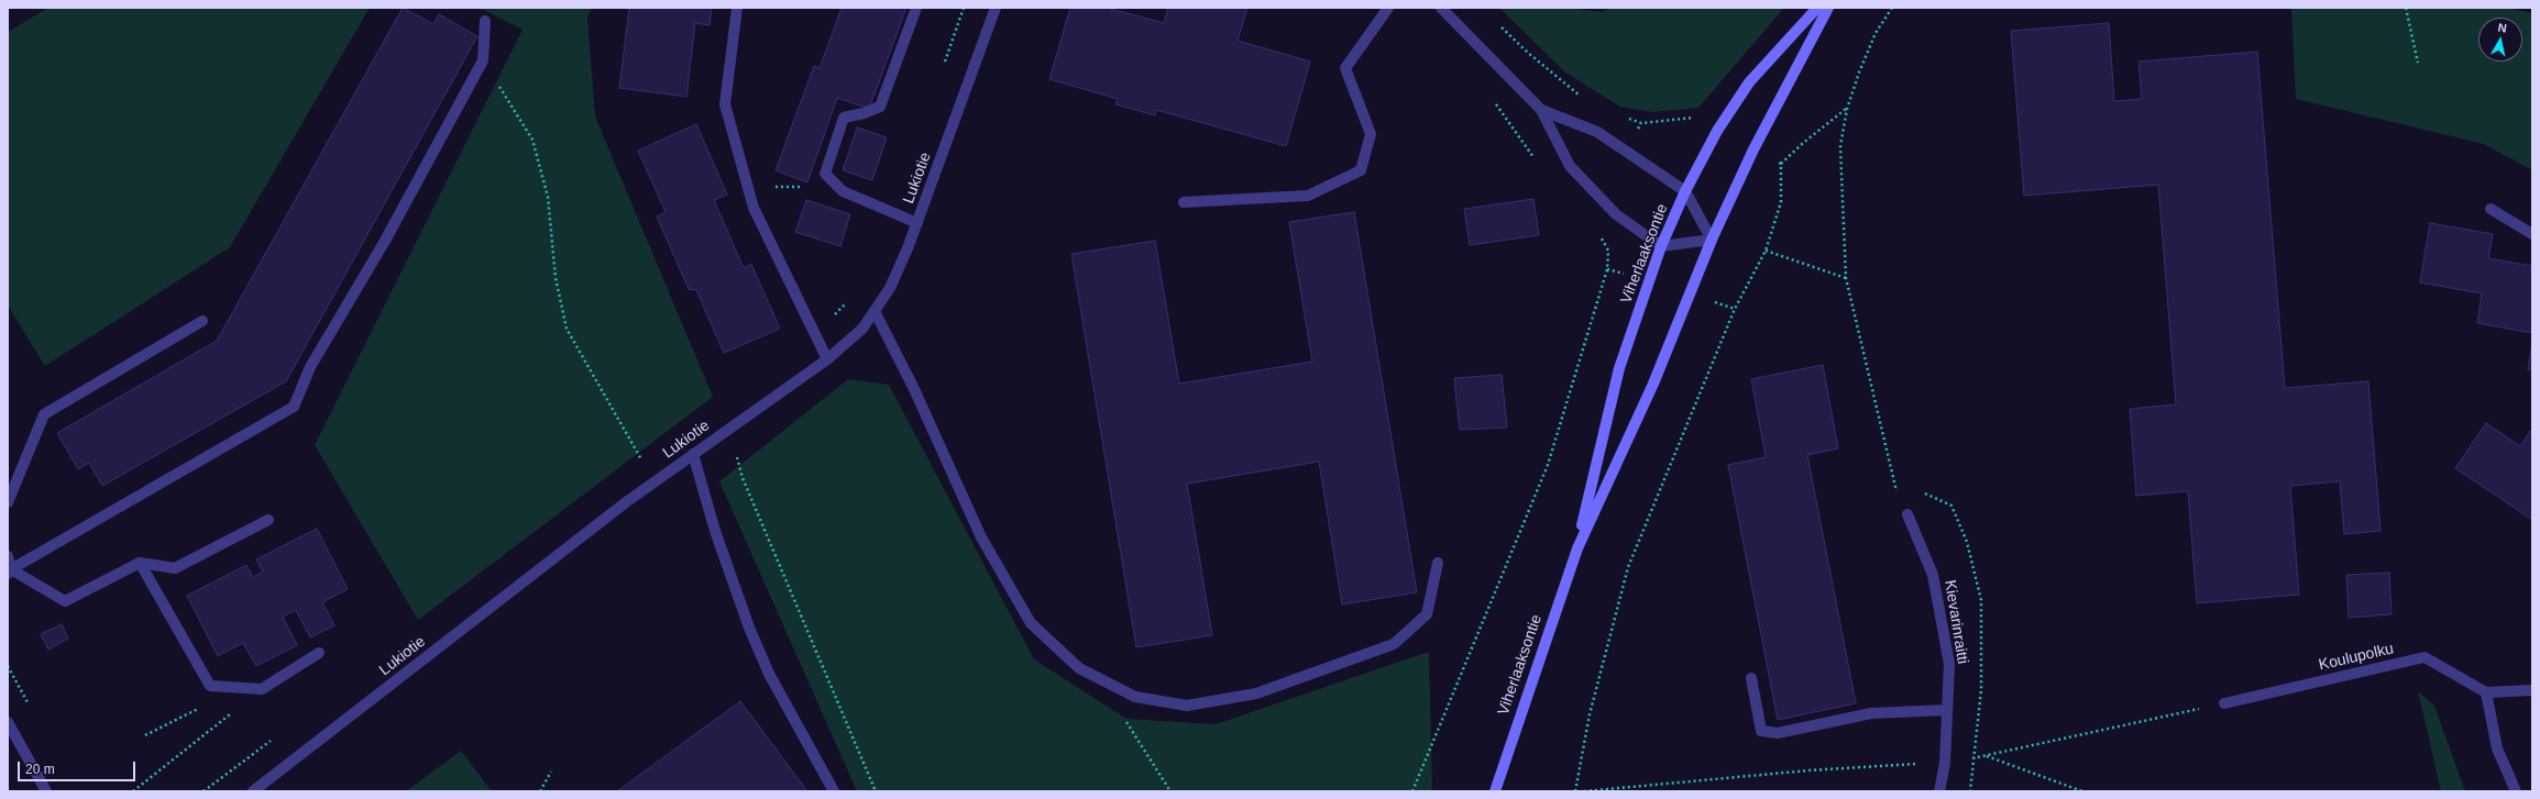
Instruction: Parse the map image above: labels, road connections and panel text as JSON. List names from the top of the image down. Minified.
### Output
{"streets":{"street":["Lukiotie","Viherlaaksontie","Kievarinraitti","Koulupolku"]},"scale_bar":"20 m","north":"top"}
